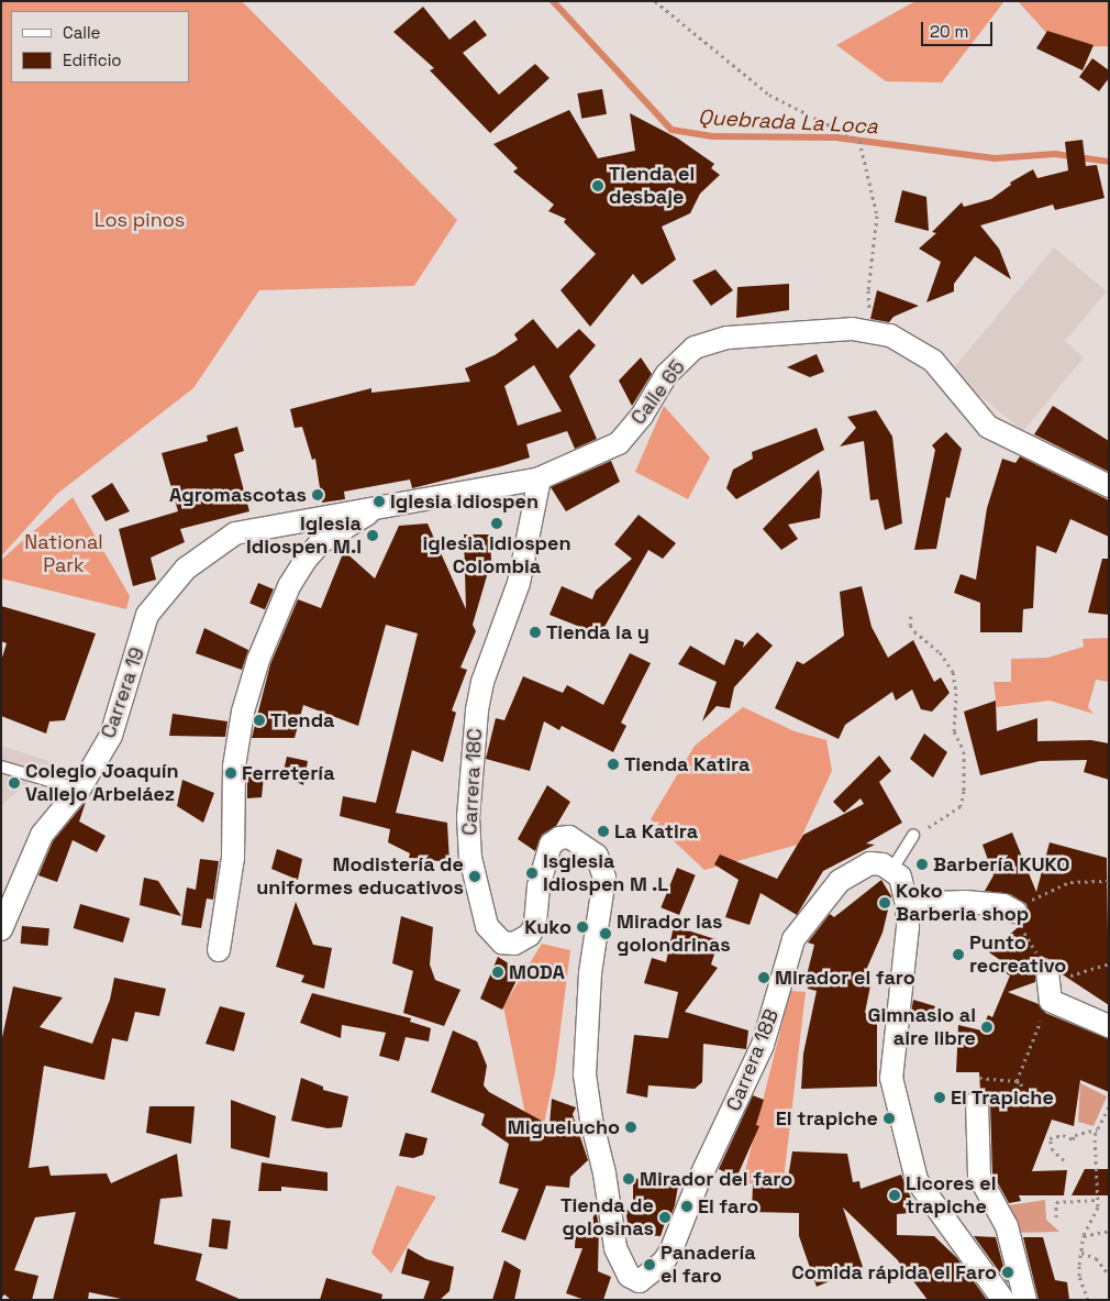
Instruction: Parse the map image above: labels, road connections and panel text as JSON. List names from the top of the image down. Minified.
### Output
{"streets":{"street":["Calle 65","Carrera 19","Carrera 18C","Carrera 18B"]},"crossings":[["Calle 65","Carrera 19"],["Calle 65","Carrera 18C"],["Carrera 18C","Carrera 18B"]],"water":["Quebrada La Loca"],"parks":["Los pinos","National Park"],"places":["Tienda el desbaje","Agromascotas","Iglesia idiospen","iglesia idiospen Colombia","Iglesia Idiospen M.I","Tienda la y","Tienda","Tienda Katira","Ferretería","Colegio Joaquín Vallejo Arbeláez","La Katira","Barbería KUKO","Isglesia Idiospen M .L","Modistería de uniformes educativos","Koko Barberia shop","Kuko","Mirador las golondrinas","Punto recreativo","MODA","Mirador el faro","Gimnasio al aire libre","El Trapiche","El trapiche","Miguelucho","Mirador del faro","Licores el trapiche","El faro","Tienda de golosinas","Panadería el faro","Comida rápida el Faro"],"legend":["Calle","Edificio"],"scale_bar":"20 m"}
